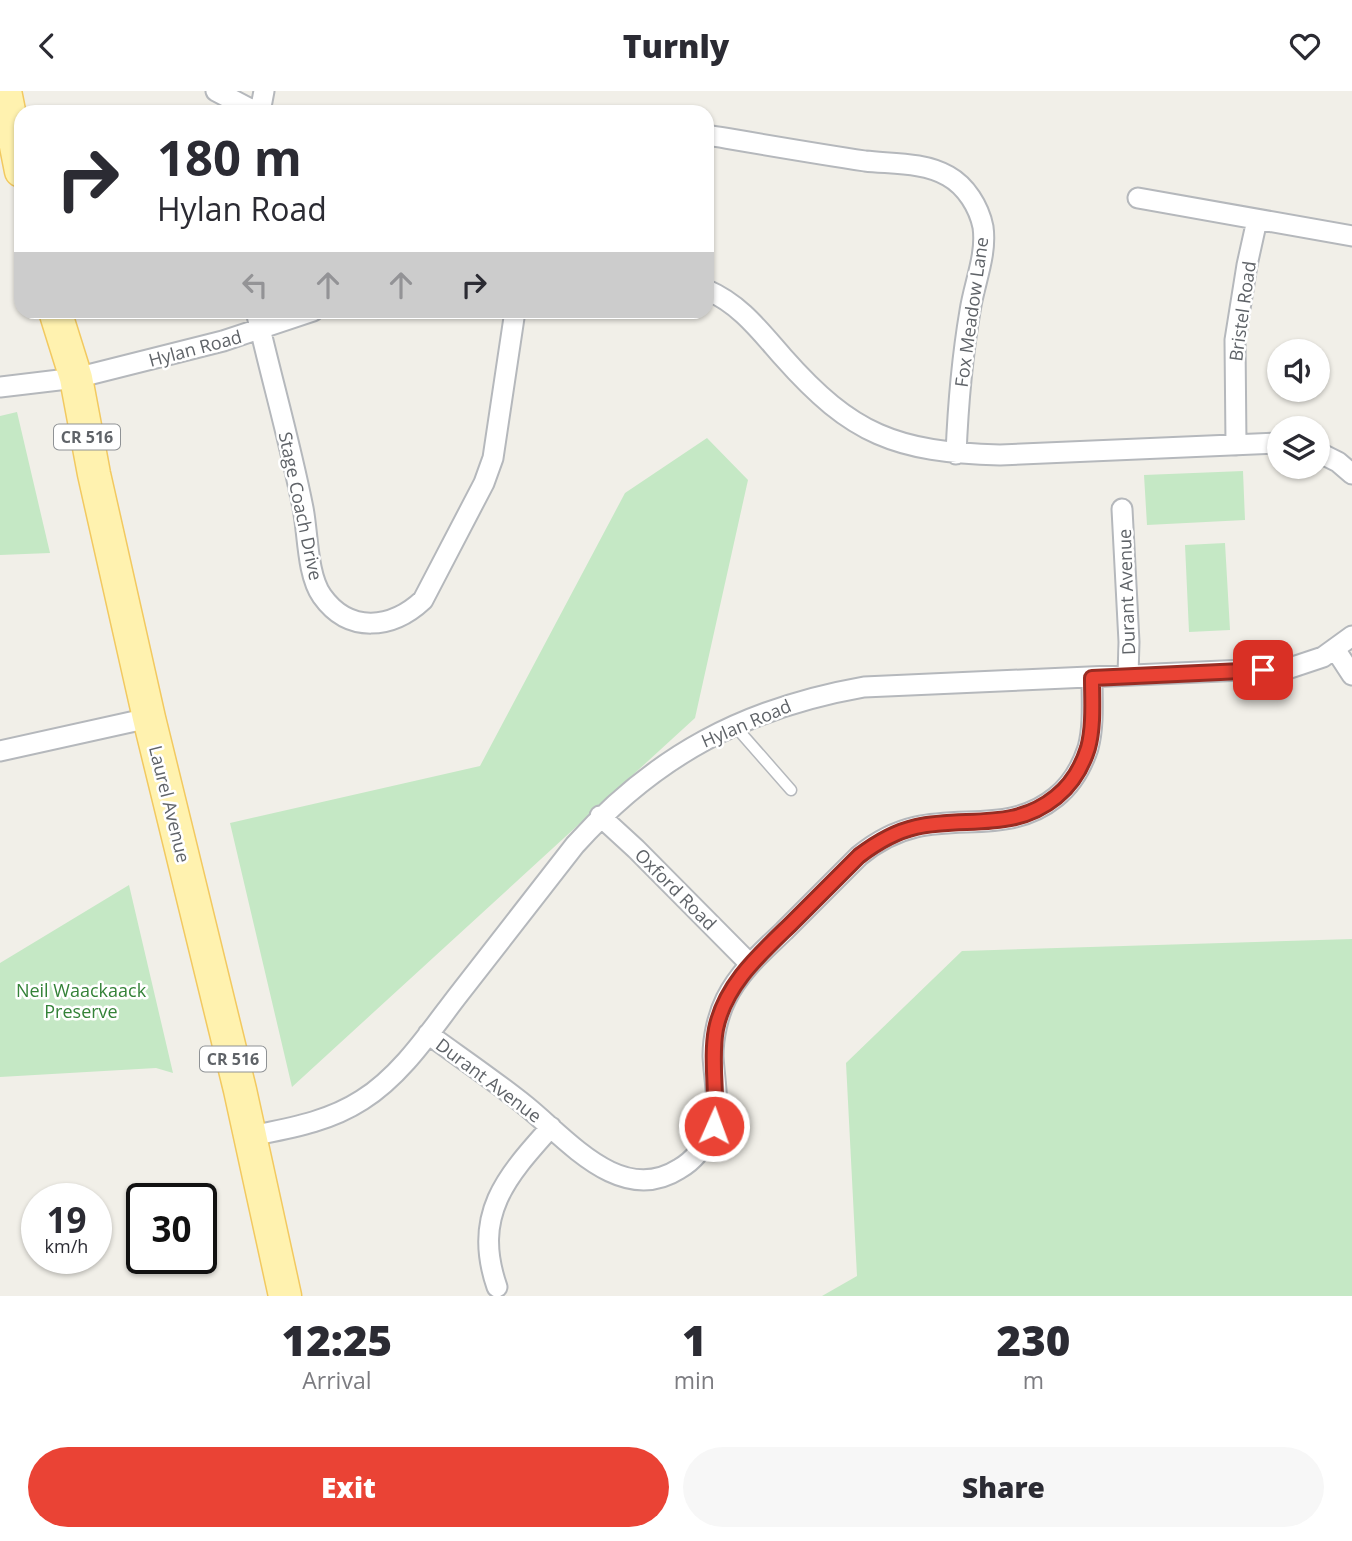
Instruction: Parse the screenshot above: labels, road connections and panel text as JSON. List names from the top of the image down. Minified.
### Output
{"streets":{"main road":["CR 516","Laurel Avenue"],"street":["Bristel Road","Fox Meadow Lane","Hylan Road","Stage Coach Drive","Durant Avenue","Oxford Road"]},"crossings":[["Hylan Road","Stage Coach Drive"],["Hylan Road","Durant Avenue"],["Hylan Road","Laurel Avenue"],["Hylan Road","Oxford Road"],["Durant Avenue","Oxford Road"]],"parks":["Neil Waackaack Preserve"],"page":{"header":"Turnly","turn":["180 m","Hylan Road"],"speed":"19 km/h","limit":"30","eta":["12:25","Arrival","1","min","230","m"],"buttons":["Exit","Share"]}}
